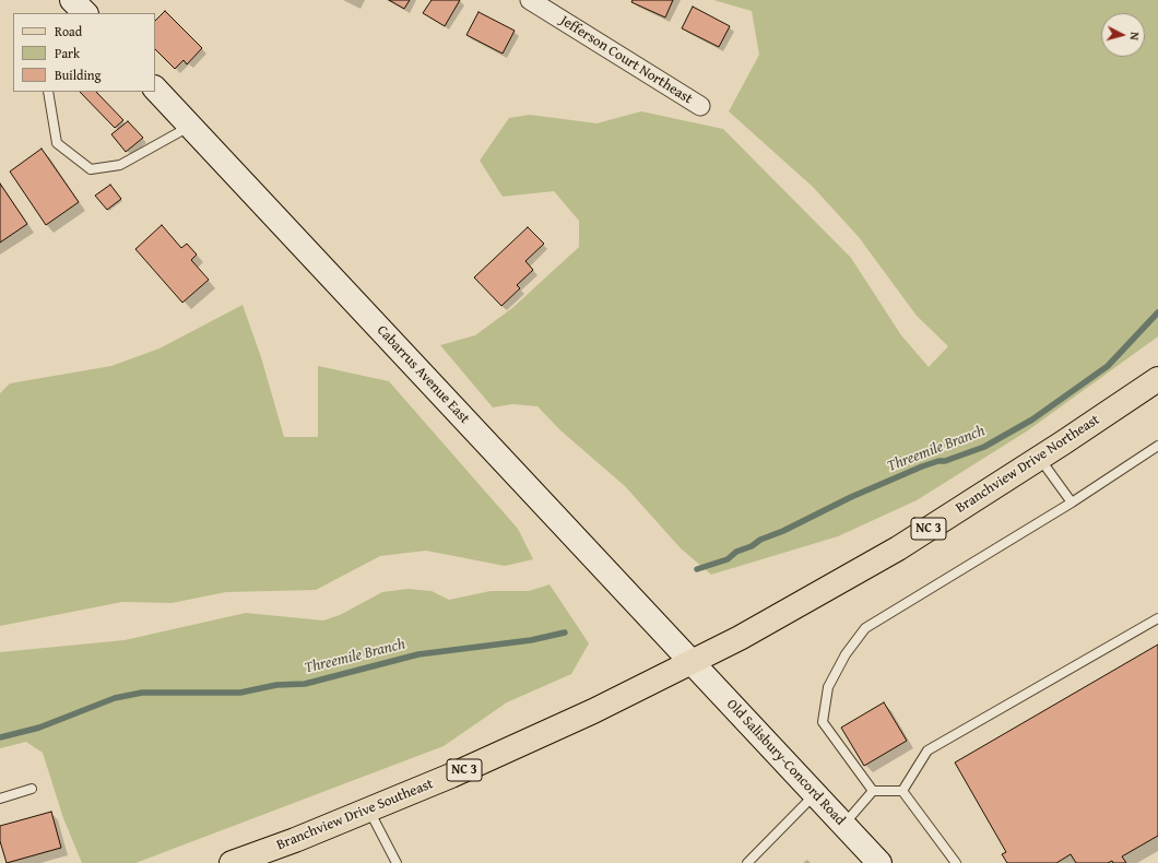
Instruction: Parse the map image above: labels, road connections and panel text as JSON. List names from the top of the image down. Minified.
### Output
{"streets":{"main road":["Cabarrus Avenue East","Branchview Drive Northeast","NC 3","Old Salisbury-Concord Road","Branchview Drive Southeast"],"street":["Jefferson Court Northeast"]},"crossings":[["Cabarrus Avenue East","Branchview Drive Northeast"],["Cabarrus Avenue East","Old Salisbury-Concord Road"],["Cabarrus Avenue East","Branchview Drive Southeast"],["Branchview Drive Northeast","Old Salisbury-Concord Road"],["Branchview Drive Northeast","Branchview Drive Southeast"],["Old Salisbury-Concord Road","Branchview Drive Southeast"]],"water":["Threemile Branch"],"legend":["Road","Park","Building"],"north":"right"}
